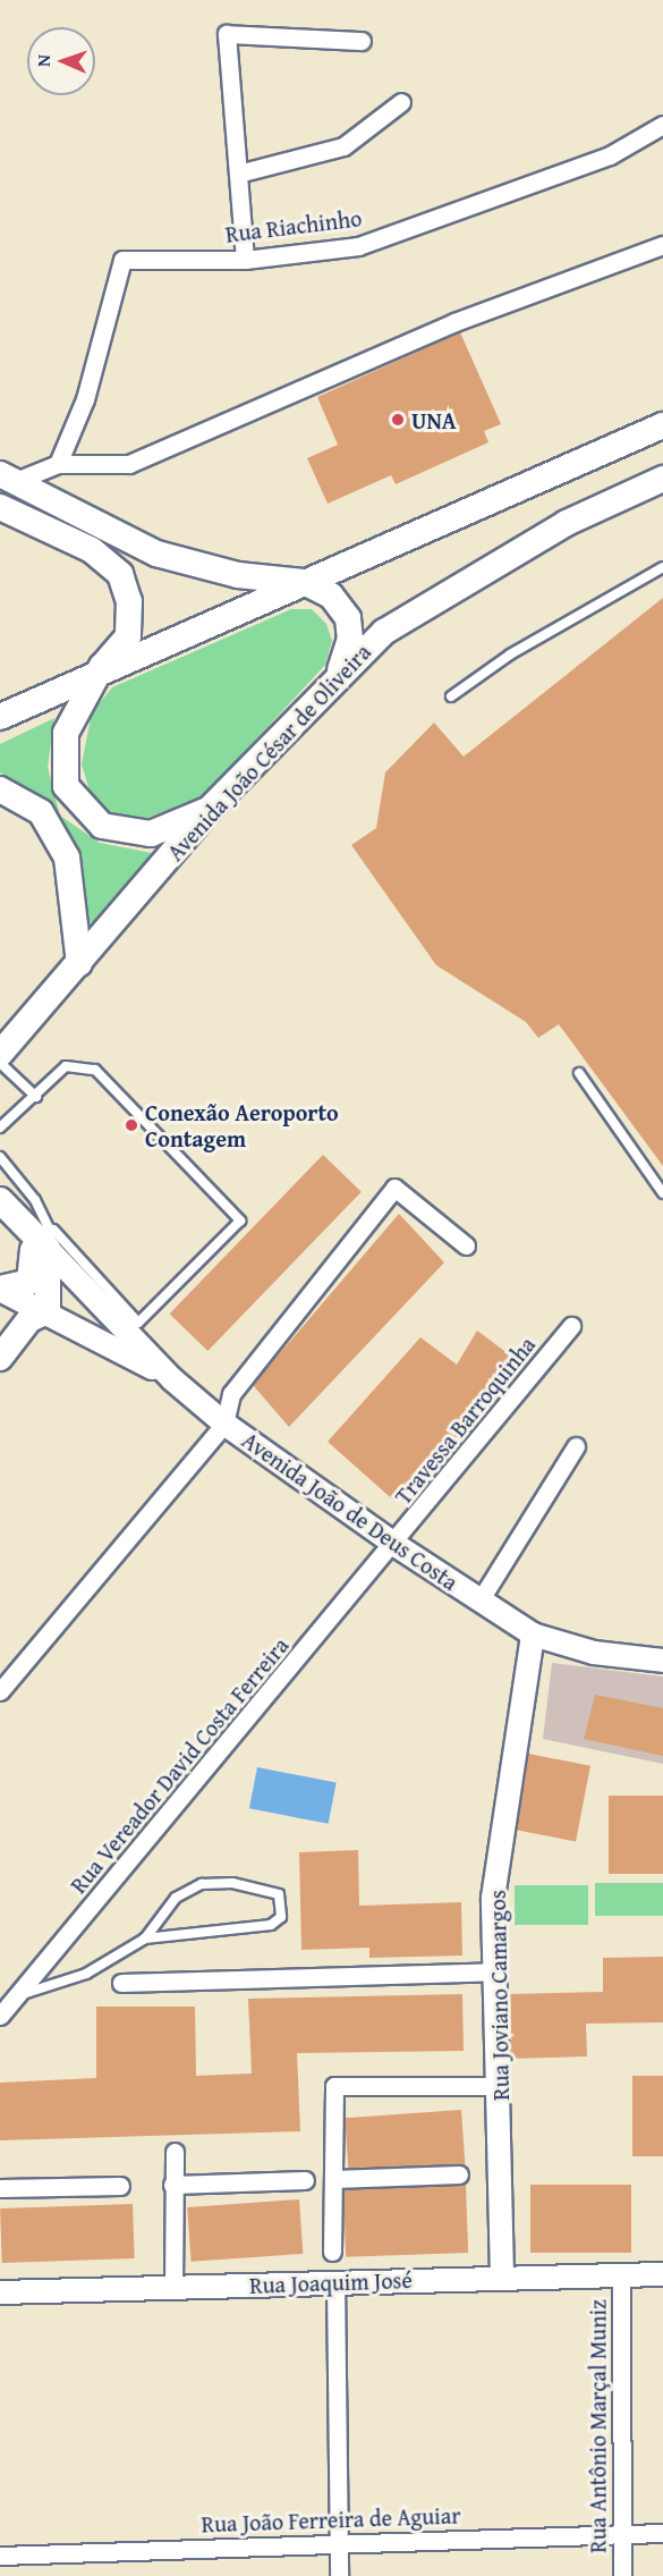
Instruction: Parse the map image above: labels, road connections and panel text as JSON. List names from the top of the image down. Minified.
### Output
{"streets":{"main road":["Avenida João César de Oliveira","Avenida João de Deus Costa"],"street":["Rua Riachinho","Travessa Barroquinha","Rua Vereador David Costa Ferreira","Rua Joviano Camargos","Rua Joaquim José","Rua Antônio Marçal Muniz","Rua João Ferreira de Aguiar"]},"crossings":[["Travessa Barroquinha","Avenida João de Deus Costa"],["Travessa Barroquinha","Rua Vereador David Costa Ferreira"],["Avenida João de Deus Costa","Rua Vereador David Costa Ferreira"],["Avenida João de Deus Costa","Rua Joviano Camargos"],["Rua Joviano Camargos","Rua Joaquim José"],["Rua Joaquim José","Rua Antônio Marçal Muniz"],["Rua Antônio Marçal Muniz","Rua João Ferreira de Aguiar"]],"places":["UNA","Conexão Aeroporto Contagem"],"north":"left"}
